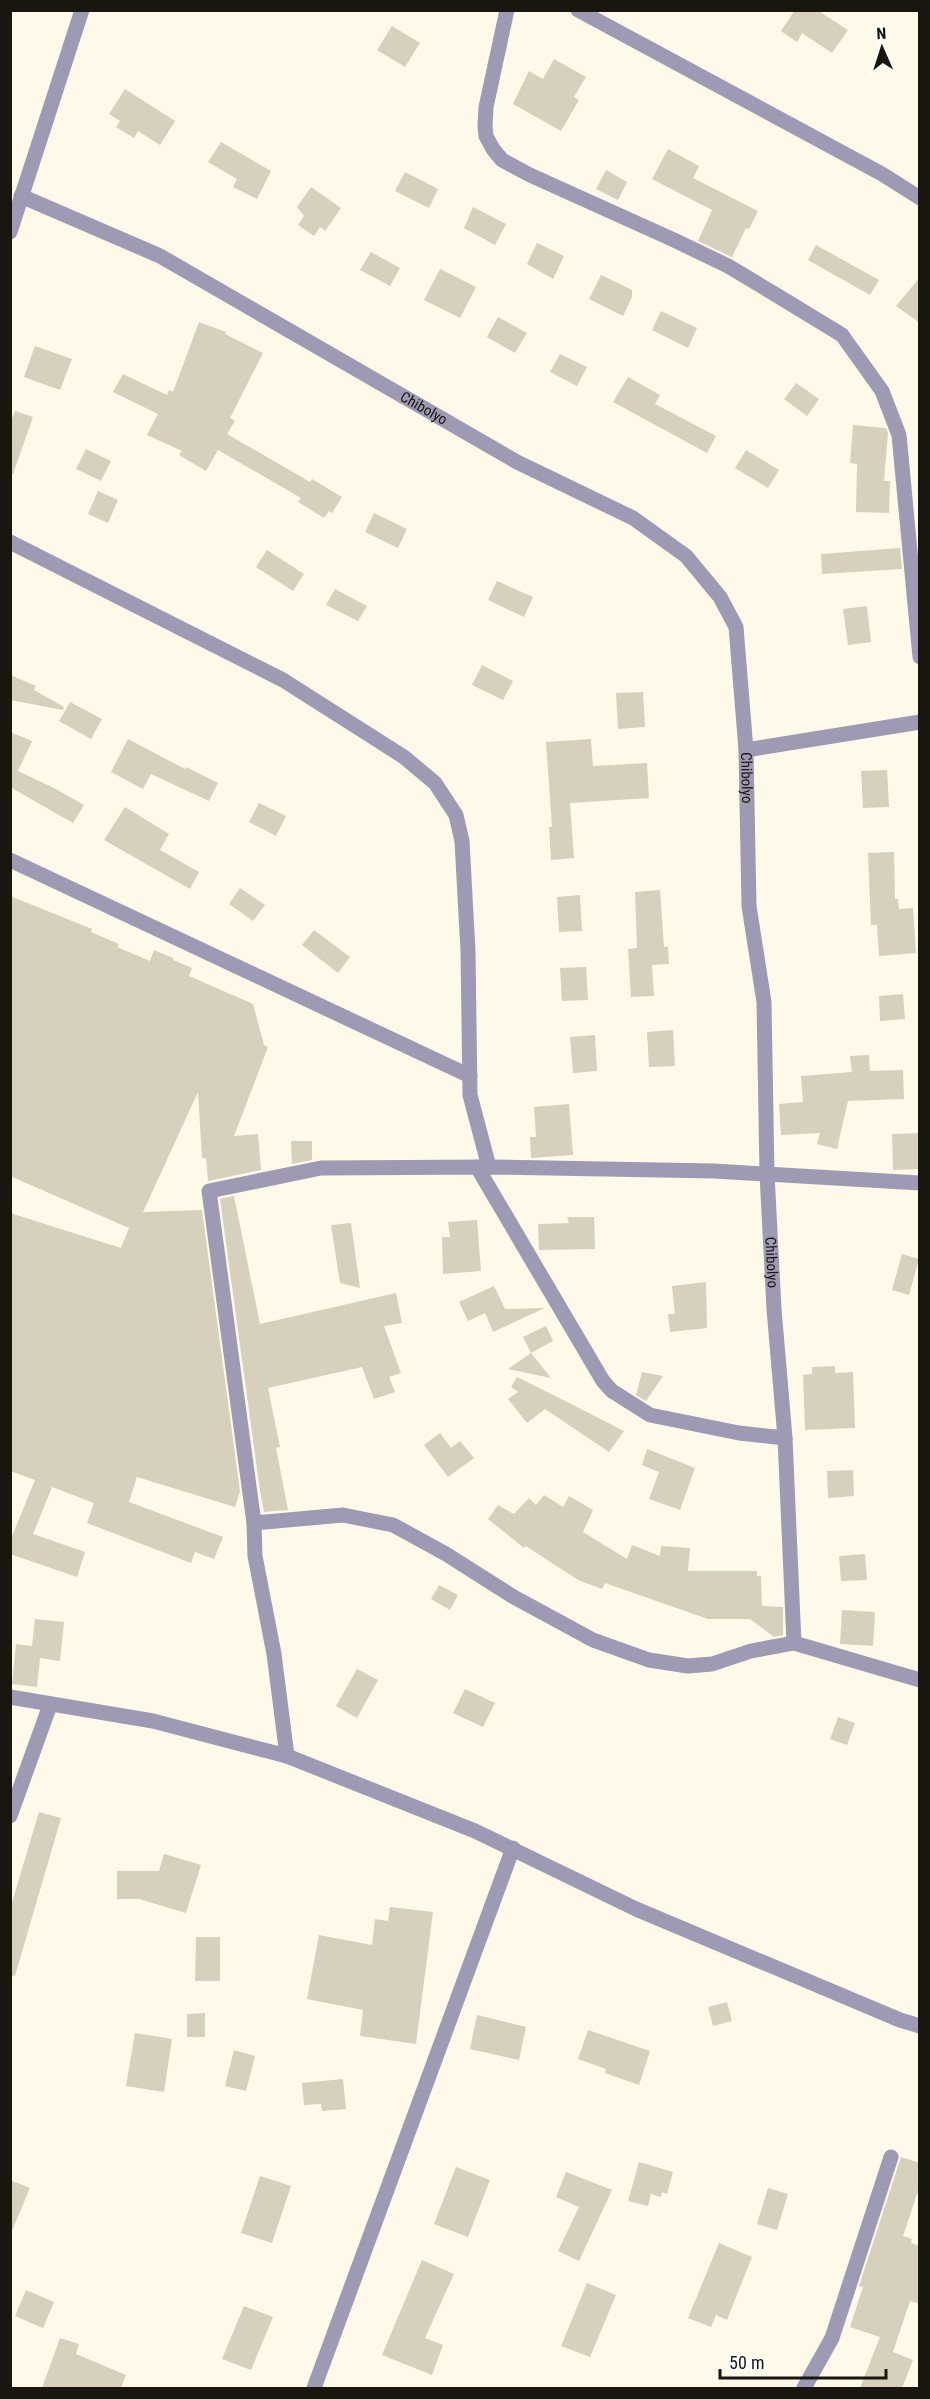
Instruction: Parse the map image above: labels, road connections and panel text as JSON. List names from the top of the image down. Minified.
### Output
{"streets":{"street":["Chibolyo"]},"scale_bar":"50 m","north":"top"}
